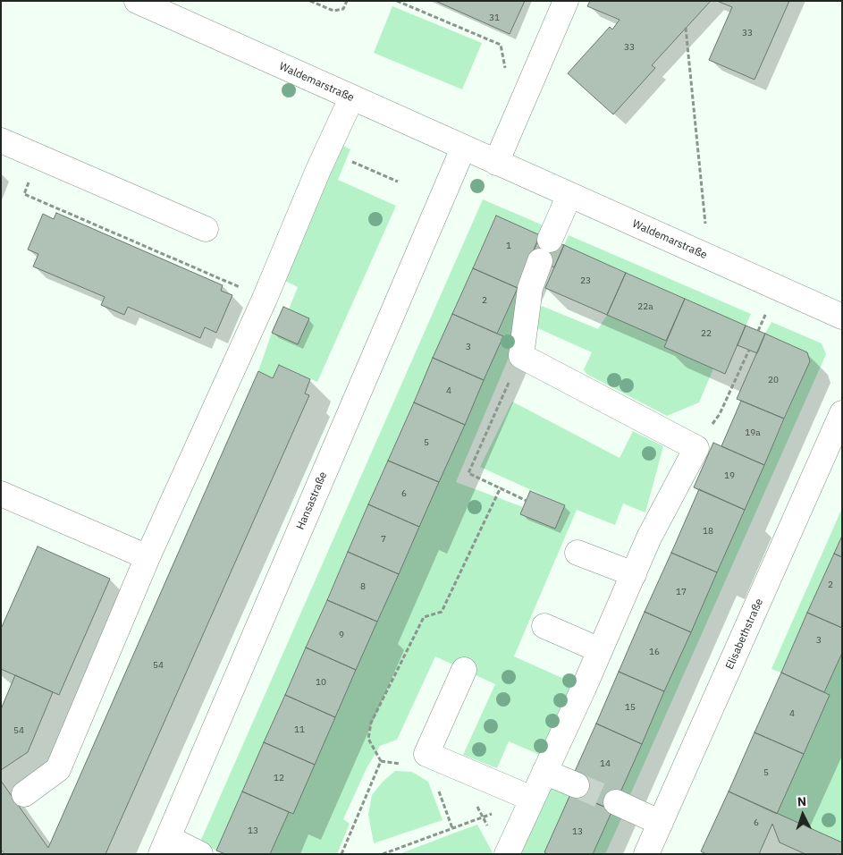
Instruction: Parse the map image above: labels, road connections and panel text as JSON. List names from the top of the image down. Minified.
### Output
{"streets":{"street":["Waldemarstraße","Hansastraße","Elisabethstraße"]},"crossings":[["Waldemarstraße","Hansastraße"]],"house_numbers":["31","33","33","1","23","2","22a","22","3","20","4","19a","5","19","6","18","7","2","8","17","9","3","16","54","10","15","4","11","54","14","5","12","6","13","13"],"north":"top"}
